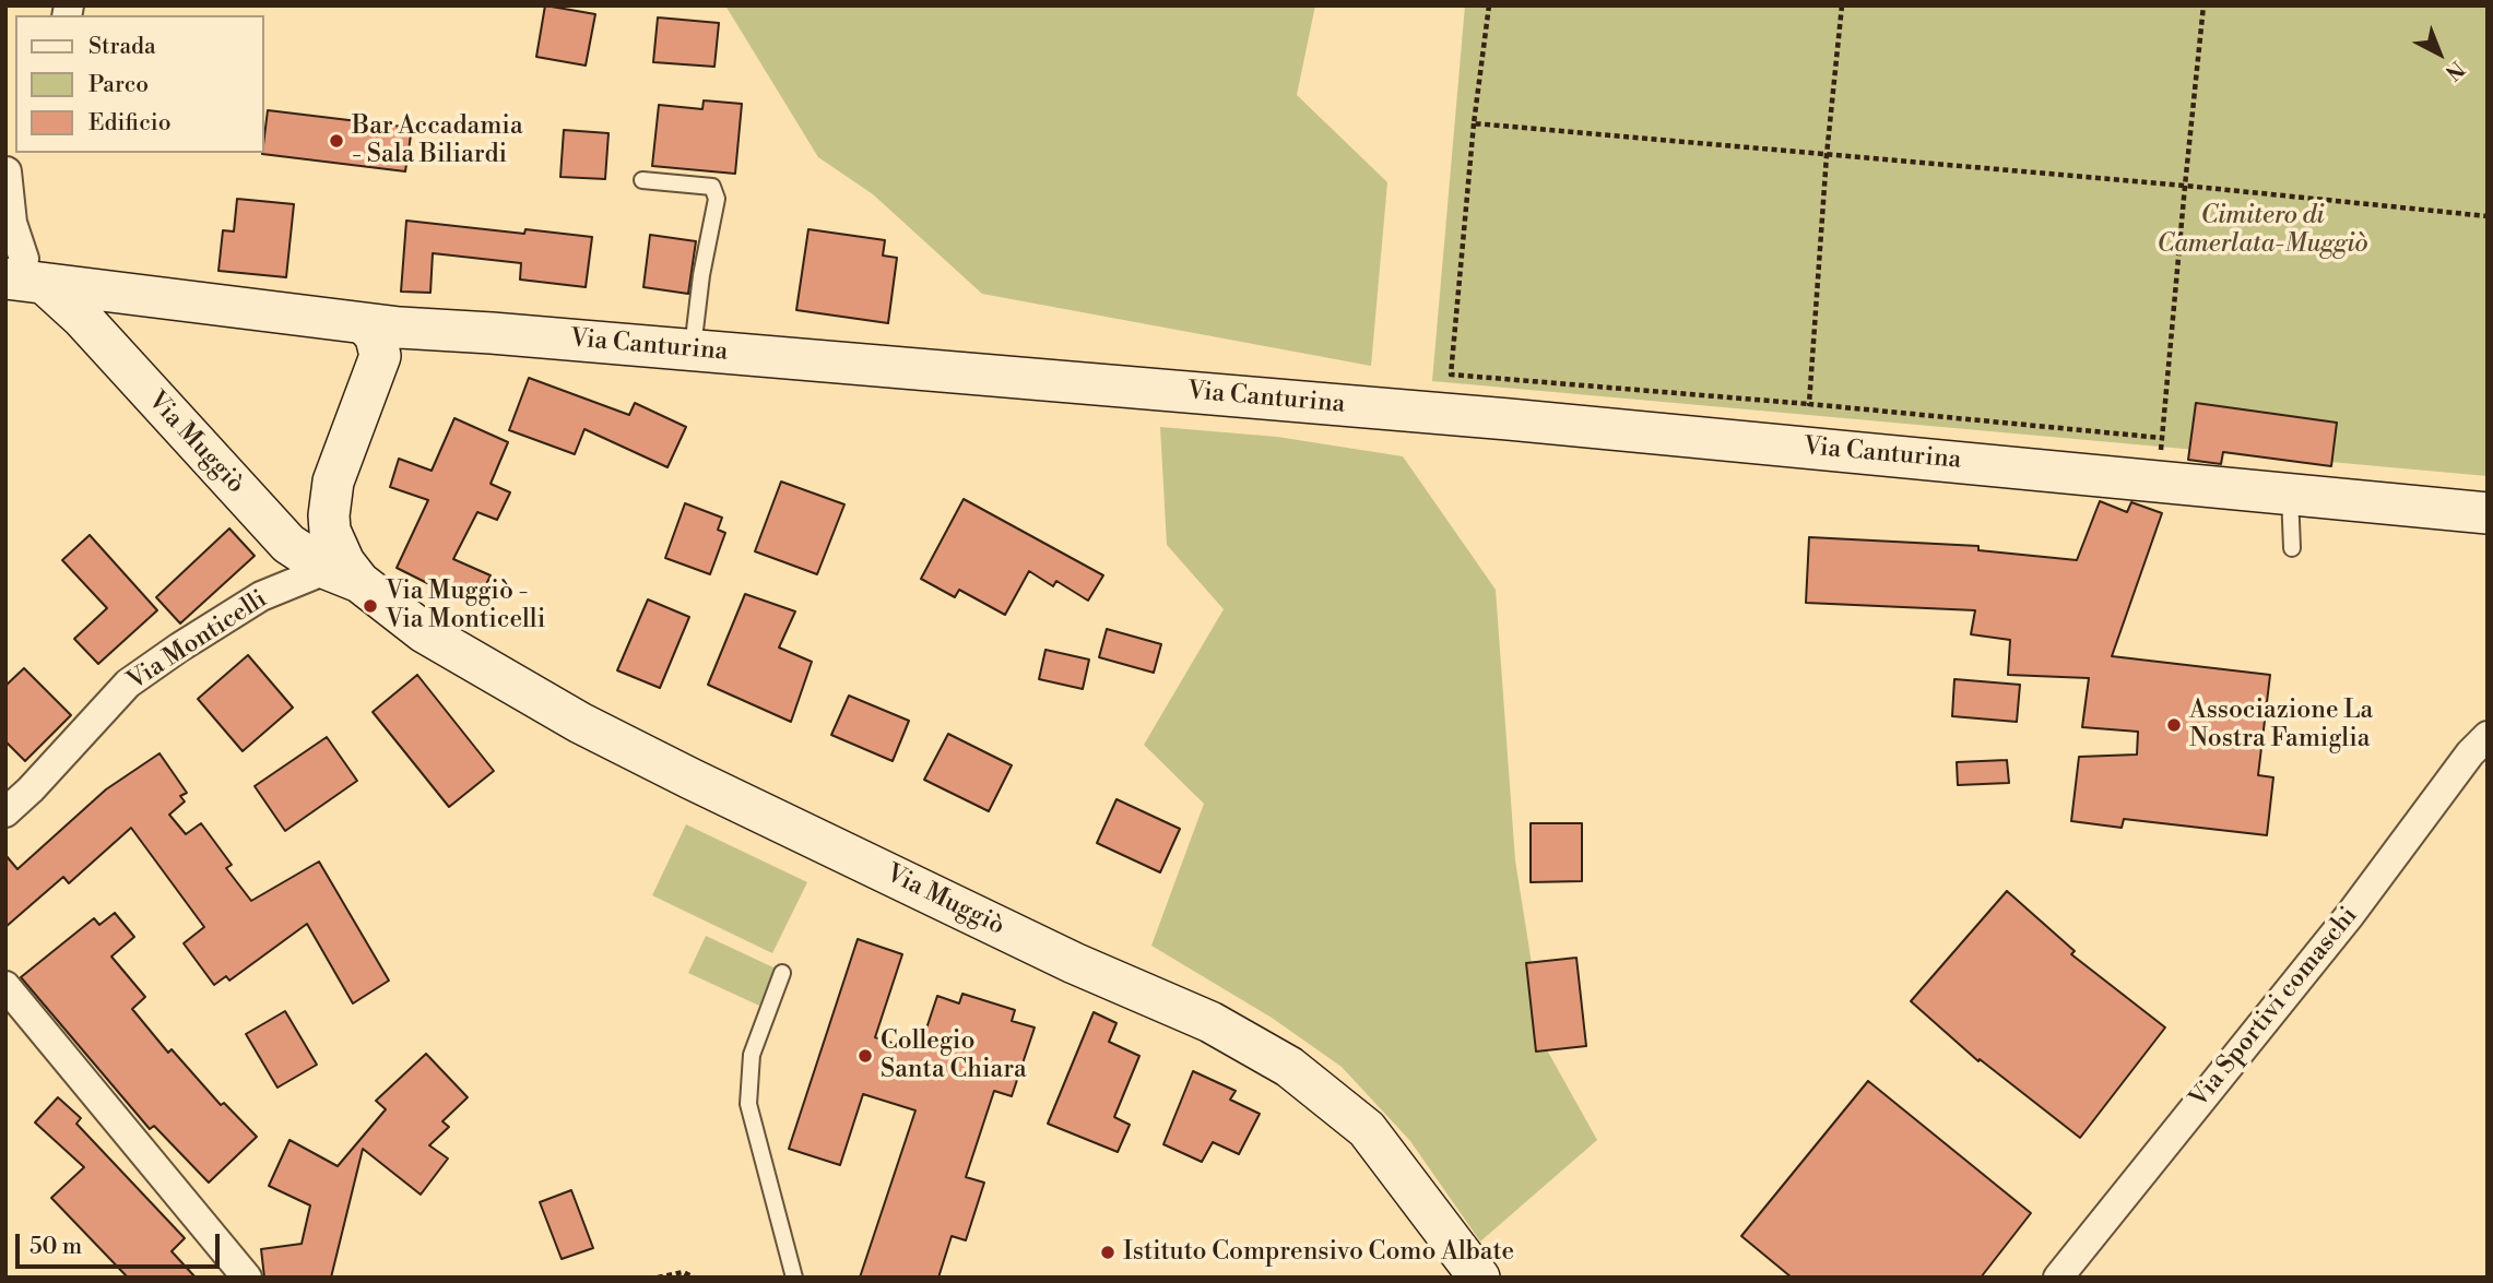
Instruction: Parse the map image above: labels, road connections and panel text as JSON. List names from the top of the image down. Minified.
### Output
{"streets":{"main road":["Via Canturina","Via Muggiò"],"street":["Via Monticelli","Via Sportivi comaschi"]},"crossings":[["Via Canturina","Via Muggiò"],["Via Muggiò","Via Monticelli"]],"parks":["Cimitero di Camerlata-Muggiò"],"places":["Bar Accadamia - Sala Biliardi","Via Muggiò - Via Monticelli","Associazione La Nostra Famiglia","Collegio Santa Chiara","Istituto Comprensivo Como Albate"],"legend":["Strada","Parco","Edificio"],"scale_bar":"50 m","north":"bottom right"}
